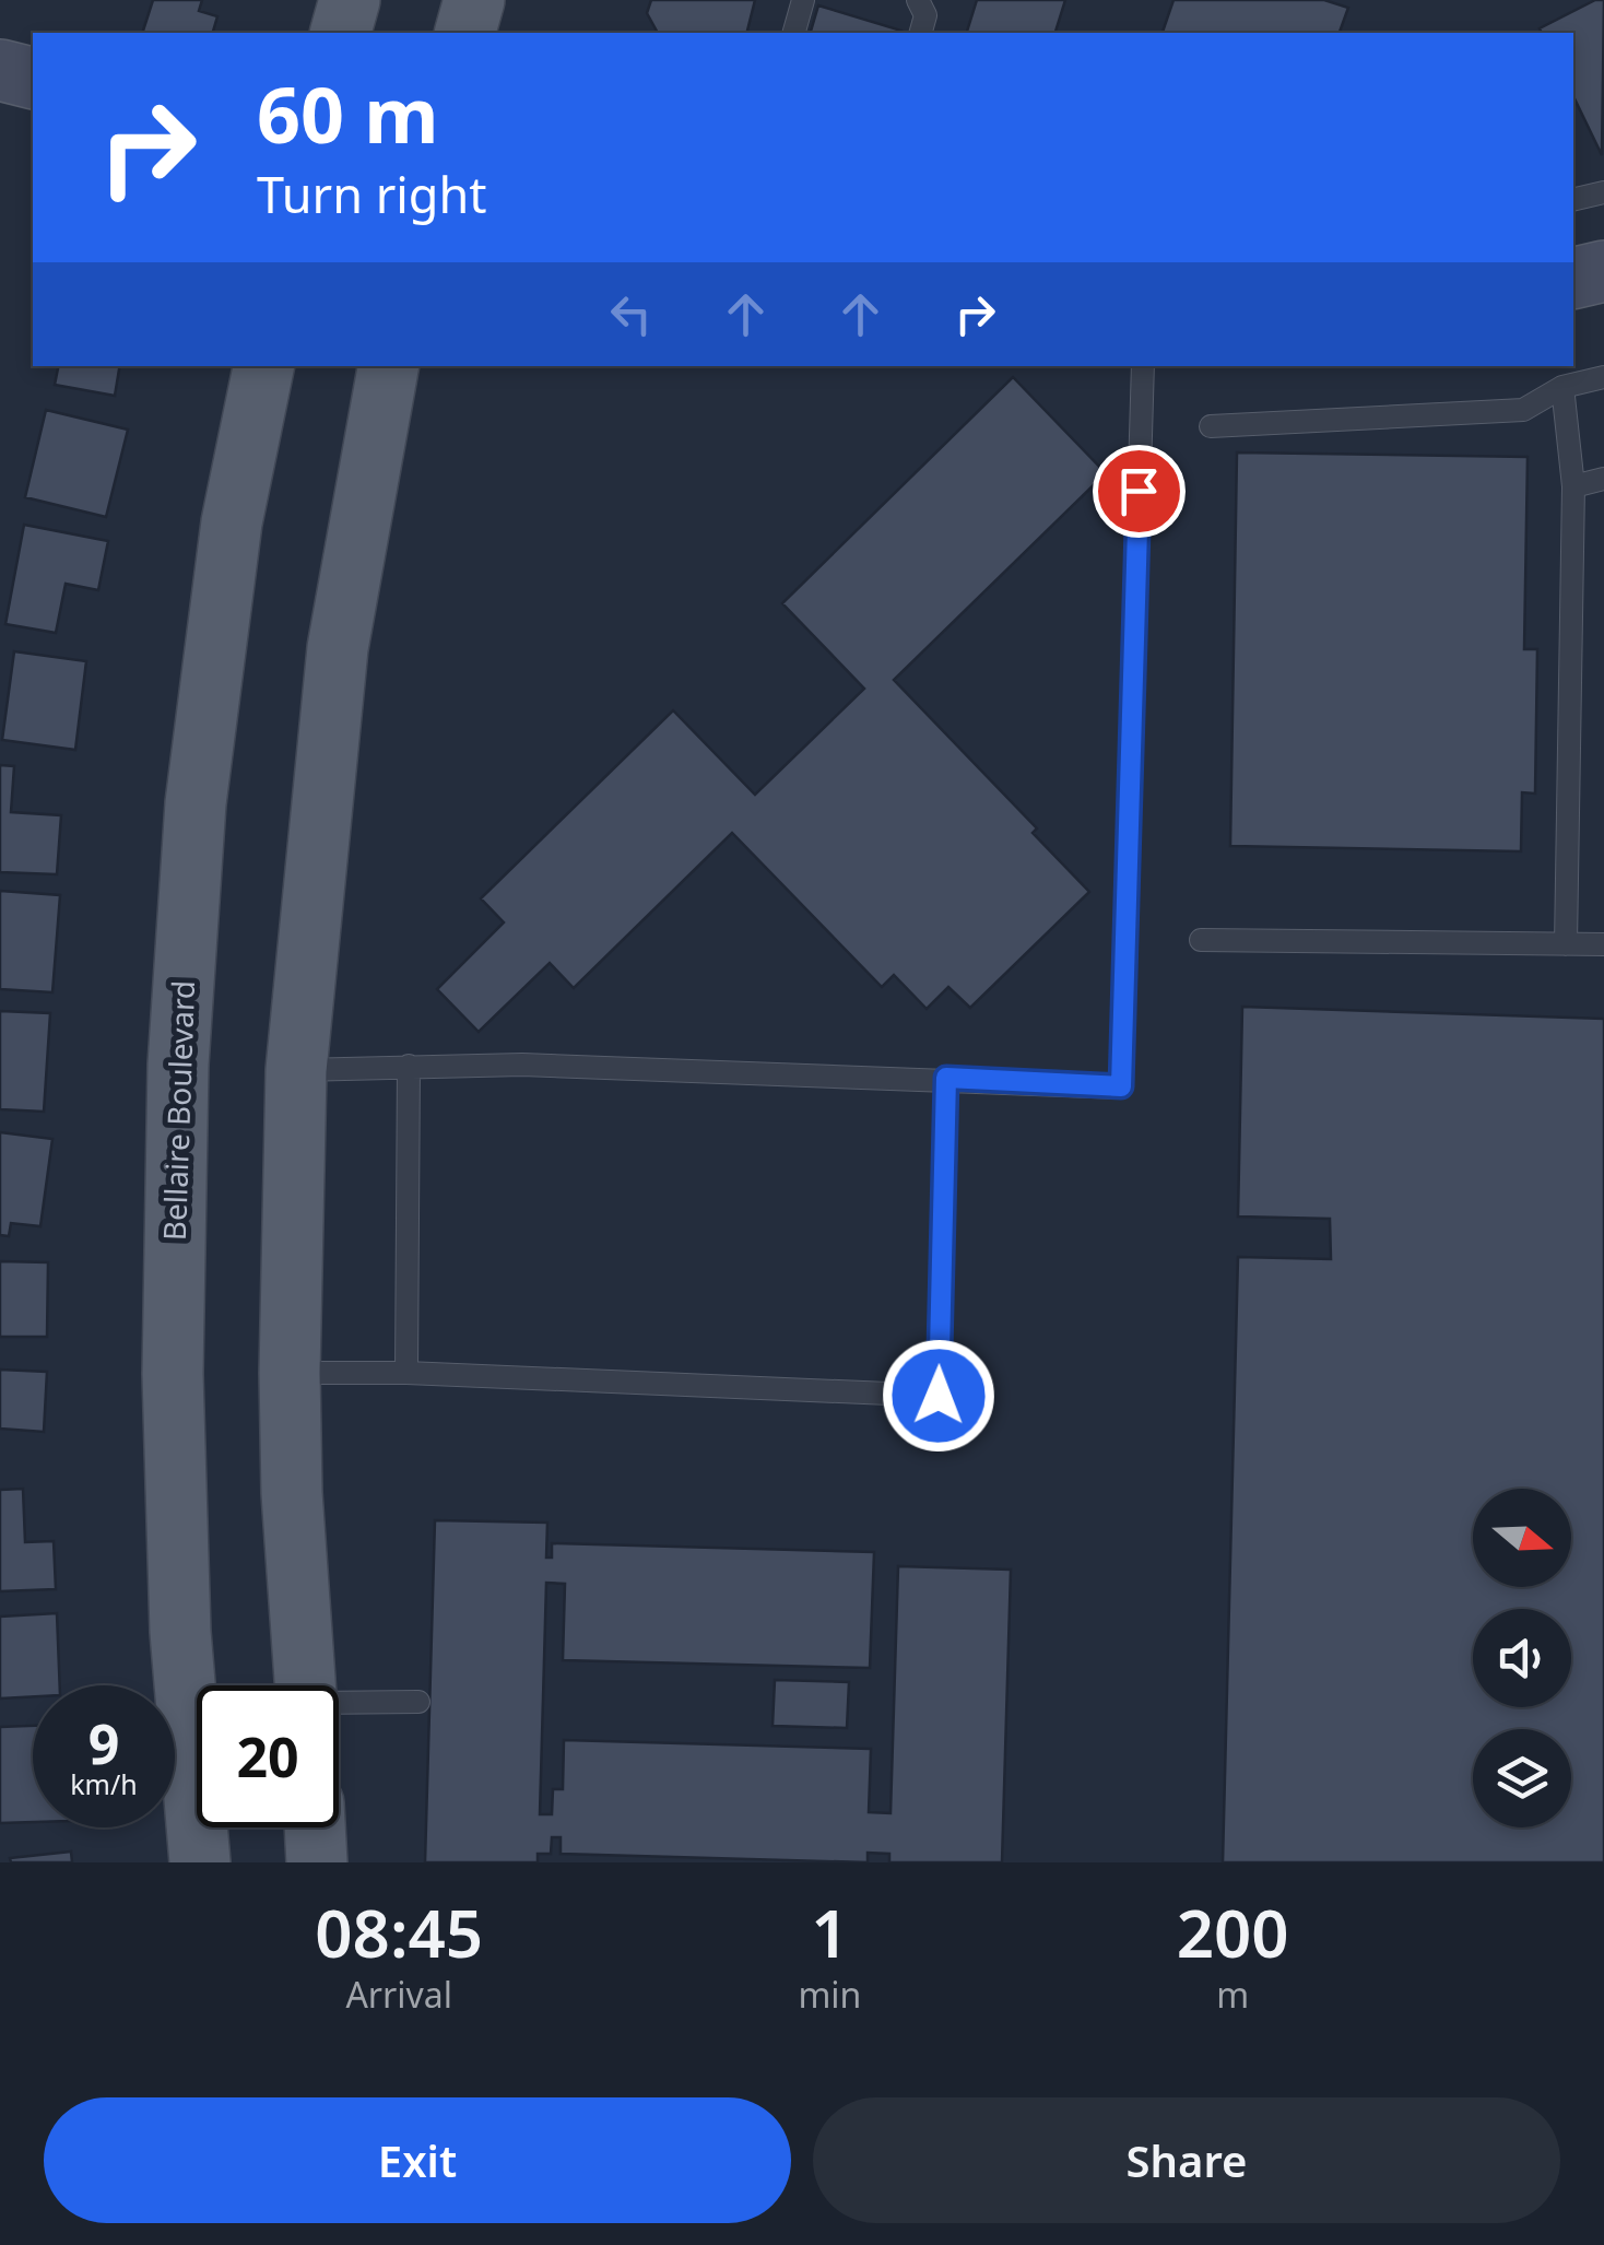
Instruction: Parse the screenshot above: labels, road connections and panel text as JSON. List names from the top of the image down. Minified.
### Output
{"streets":{"main road":["Bellaire Boulevard"]},"north":"right","page":{"turn":["60 m","Turn right"],"speed":"9 km/h","limit":"20","eta":["08:45","Arrival","1","min","200","m"],"buttons":["Exit","Share"]}}
